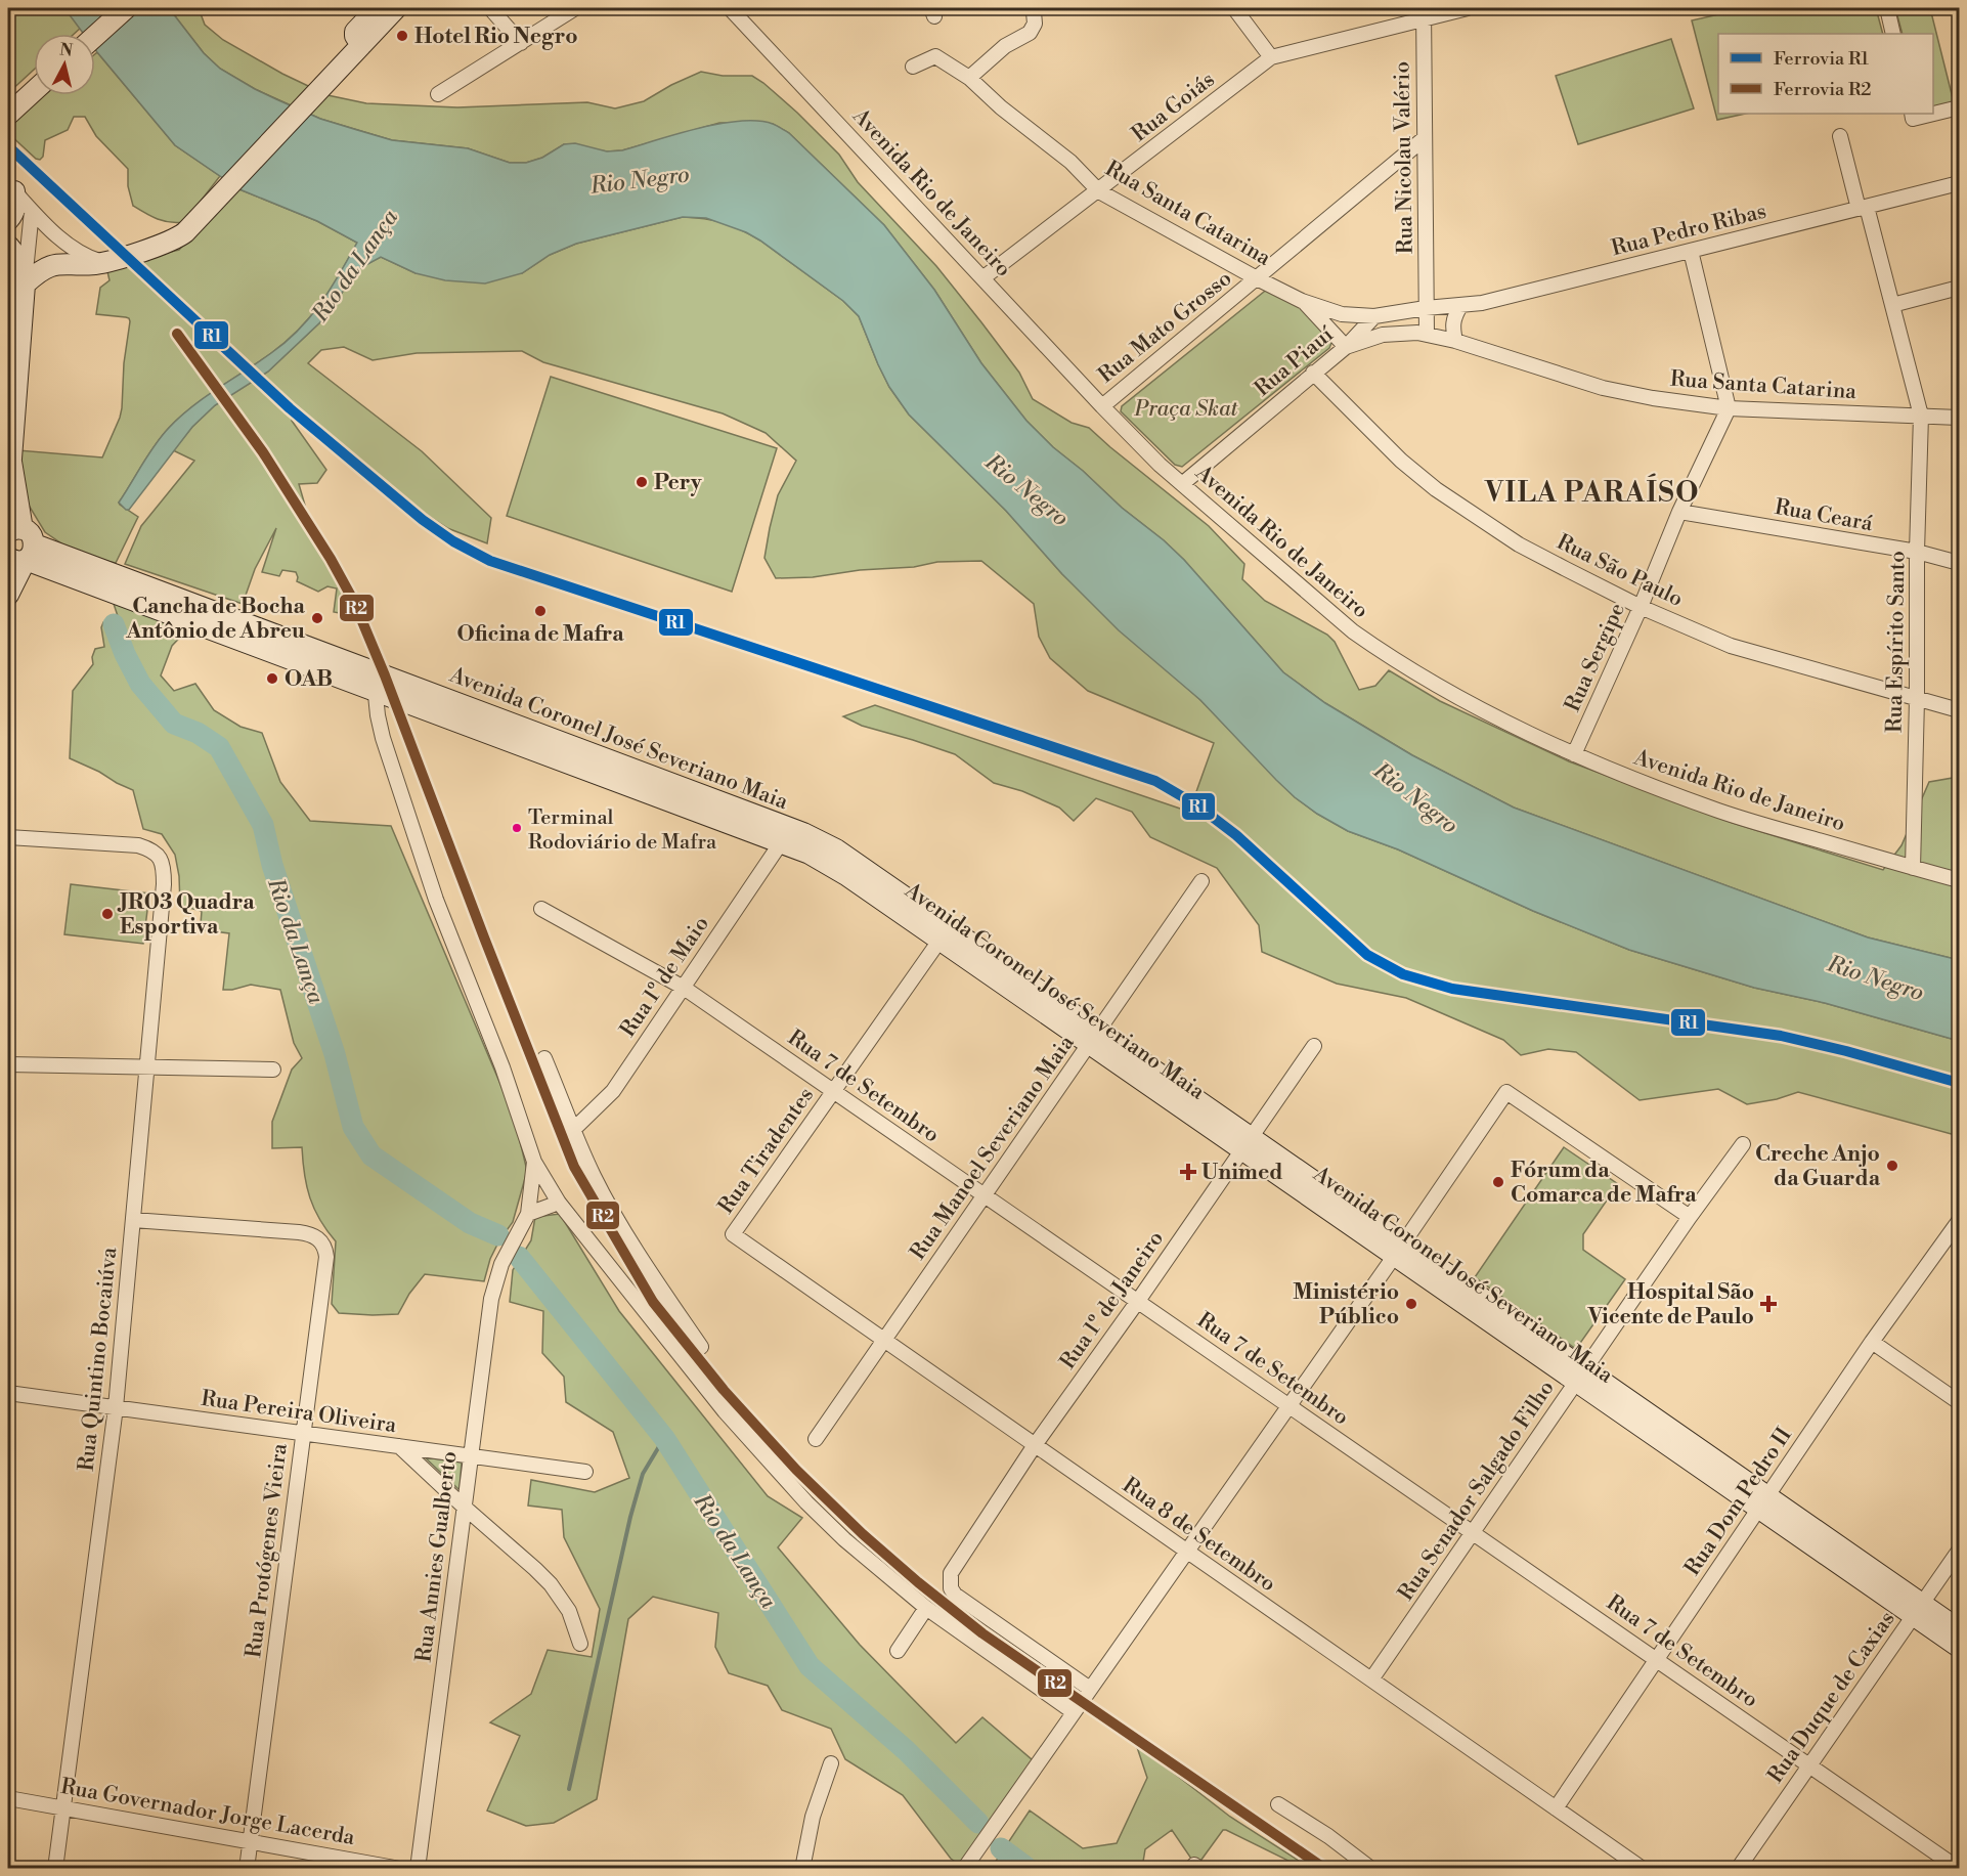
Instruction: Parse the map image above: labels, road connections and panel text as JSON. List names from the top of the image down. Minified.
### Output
{"streets":{"main road":["Avenida Coronel José Severiano Maia"],"street":["Rua Goiás","Rua Nicolau Valério","Avenida Rio de Janeiro","Rua Santa Catarina","Rua Pedro Ribas","Rua Mato Grosso","Rua Piauí","Rua Ceará","Rua São Paulo","Rua Espírito Santo","Rua Sergipe","Rua 1º de Maio","Rua 7 de Setembro","Rua Manoel Severiano Maia","Rua Tiradentes","Rua 1º de Janeiro","Rua Quintino Bocaiúva","Rua Pereira Oliveira","Rua Senador Salgado Filho","Rua Dom Pedro II","Rua 8 de Setembro","Rua Protógenes Vieira","Rua Annies Gualberto","Rua Duque de Caxias","Rua Governador Jorge Lacerda"]},"crossings":[["Rua Goiás","Avenida Rio de Janeiro"],["Rua Goiás","Rua Santa Catarina"],["Rua Nicolau Valério","Rua Santa Catarina"],["Rua Nicolau Valério","Rua Pedro Ribas"],["Rua Nicolau Valério","Rua Mato Grosso"],["Avenida Rio de Janeiro","Rua Mato Grosso"],["Avenida Rio de Janeiro","Rua Piauí"],["Avenida Rio de Janeiro","Rua Espírito Santo"],["Avenida Rio de Janeiro","Rua Sergipe"],["Rua Santa Catarina","Rua Pedro Ribas"],["Rua Santa Catarina","Rua Mato Grosso"],["Rua Santa Catarina","Rua Piauí"],["Rua Santa Catarina","Rua Espírito Santo"],["Rua Santa Catarina","Rua Sergipe"],["Rua Pedro Ribas","Rua Espírito Santo"],["Rua Piauí","Rua São Paulo"],["Rua Ceará","Rua Espírito Santo"],["Rua Ceará","Rua Sergipe"],["Rua São Paulo","Rua Espírito Santo"],["Rua São Paulo","Rua Sergipe"],["Avenida Coronel José Severiano Maia","Rua 1º de Maio"],["Avenida Coronel José Severiano Maia","Rua Manoel Severiano Maia"],["Avenida Coronel José Severiano Maia","Rua Tiradentes"],["Avenida Coronel José Severiano Maia","Rua 1º de Janeiro"],["Avenida Coronel José Severiano Maia","Rua Senador Salgado Filho"],["Avenida Coronel José Severiano Maia","Rua Dom Pedro II"],["Avenida Coronel José Severiano Maia","Rua Duque de Caxias"],["Rua 1º de Maio","Rua 7 de Setembro"],["Rua 7 de Setembro","Rua Manoel Severiano Maia"],["Rua 7 de Setembro","Rua Tiradentes"],["Rua 7 de Setembro","Rua 1º de Janeiro"],["Rua 7 de Setembro","Rua Senador Salgado Filho"],["Rua 7 de Setembro","Rua Dom Pedro II"],["Rua 7 de Setembro","Rua Duque de Caxias"],["Rua Manoel Severiano Maia","Rua 8 de Setembro"],["Rua Tiradentes","Rua 8 de Setembro"],["Rua 1º de Janeiro","Rua 8 de Setembro"],["Rua Quintino Bocaiúva","Rua Pereira Oliveira"],["Rua Quintino Bocaiúva","Rua Protógenes Vieira"],["Rua Quintino Bocaiúva","Rua Governador Jorge Lacerda"],["Rua Pereira Oliveira","Rua Protógenes Vieira"],["Rua Pereira Oliveira","Rua Annies Gualberto"],["Rua Senador Salgado Filho","Rua 8 de Setembro"],["Rua Dom Pedro II","Rua 8 de Setembro"],["Rua Protógenes Vieira","Rua Governador Jorge Lacerda"]],"districts":["VILA PARAÍSO"],"water":["Rio Negro","Rio da Lança"],"parks":["Praça Skat"],"places":{"other":["Hotel Rio Negro","Pery","Oficina de Mafra","Cancha de Bocha Antônio de Abreu","OAB","Terminal Rodoviário de Mafra","JR03 Quadra Esportiva","Creche Anjo da Guarda","Fórum da Comarca de Mafra","Ministério Público"],"health":["Unimed","Hospital São Vicente de Paulo"]},"lines":["rail line R1","rail line R2"],"legend":["Ferrovia R1","Ferrovia R2"],"north":"top"}
